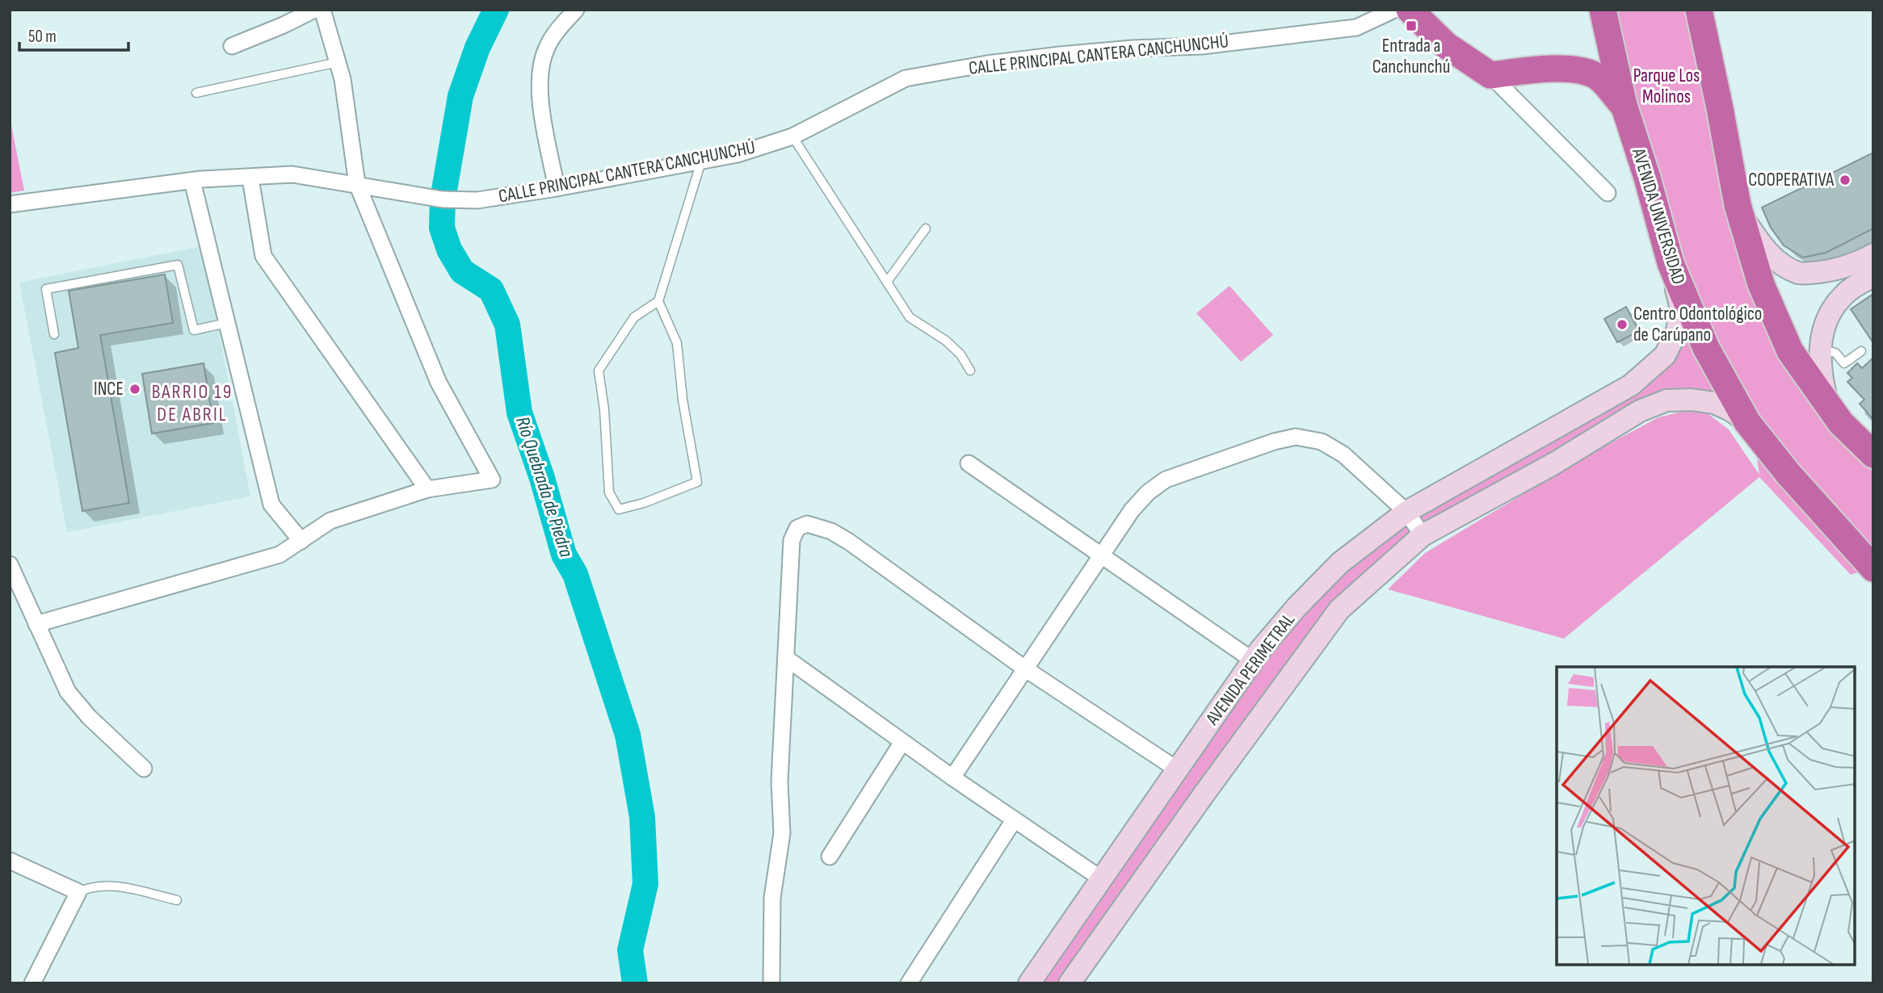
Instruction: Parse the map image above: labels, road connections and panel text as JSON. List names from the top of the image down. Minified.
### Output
{"streets":{"highway":["AVENIDA UNIVERSIDAD"],"main road":["AVENIDA PERIMETRAL"],"street":["CALLE PRINCIPAL CANTERA CANCHUNCHÚ"]},"crossings":[["AVENIDA UNIVERSIDAD","AVENIDA PERIMETRAL"]],"districts":["BARRIO 19 DE ABRIL"],"water":["Río Quebrada de Piedra"],"parks":["Parque Los Molinos"],"places":{"transit":["Entrada a Canchunchú"],"other":["COOPERATIVA","Centro Odontológico de Carúpano","INCE"]},"scale_bar":"50 m"}
